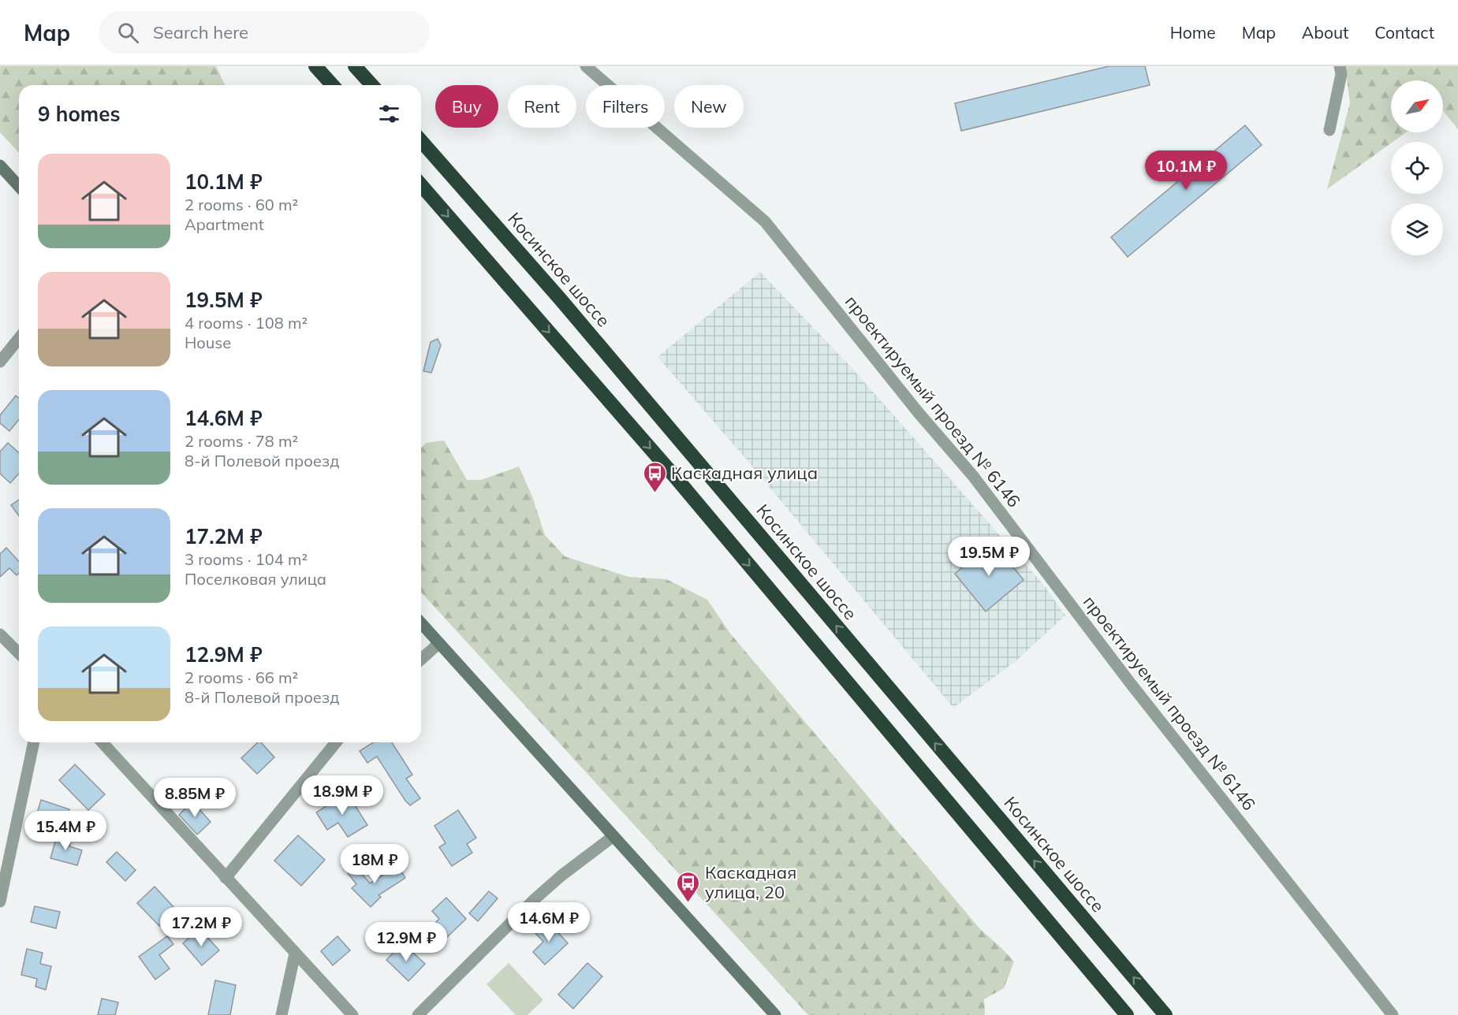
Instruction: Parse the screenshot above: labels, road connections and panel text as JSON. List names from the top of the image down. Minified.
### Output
{"streets":{"highway":["Косинское шоссе"],"street":["проектируемый проезд № 6146"]},"places":{"bus stop":["Каскадная улица","Каскадная улица, 20"]},"north":"top right","page":{"header":"Map","search":"Search here","nav":["Home","Map","About","Contact"],"chip":["Buy","Rent","Filters","New"],"heading":"9 homes","list":[{"name":"10.1M ₽","note":"2 rooms · 60 m² · Apartment"},{"name":"19.5M ₽","note":"4 rooms · 108 m² · House"},{"name":"14.6M ₽","note":"2 rooms · 78 m² · 8-й Полевой проезд"},{"name":"17.2M ₽","note":"3 rooms · 104 m² · Поселковая улица"},{"name":"12.9M ₽","note":"2 rooms · 66 m² · 8-й Полевой проезд"}],"price":["10.1M ₽","19.5M ₽","18.9M ₽","8.85M ₽","15.4M ₽","18M ₽","14.6M ₽","17.2M ₽","12.9M ₽"]}}
